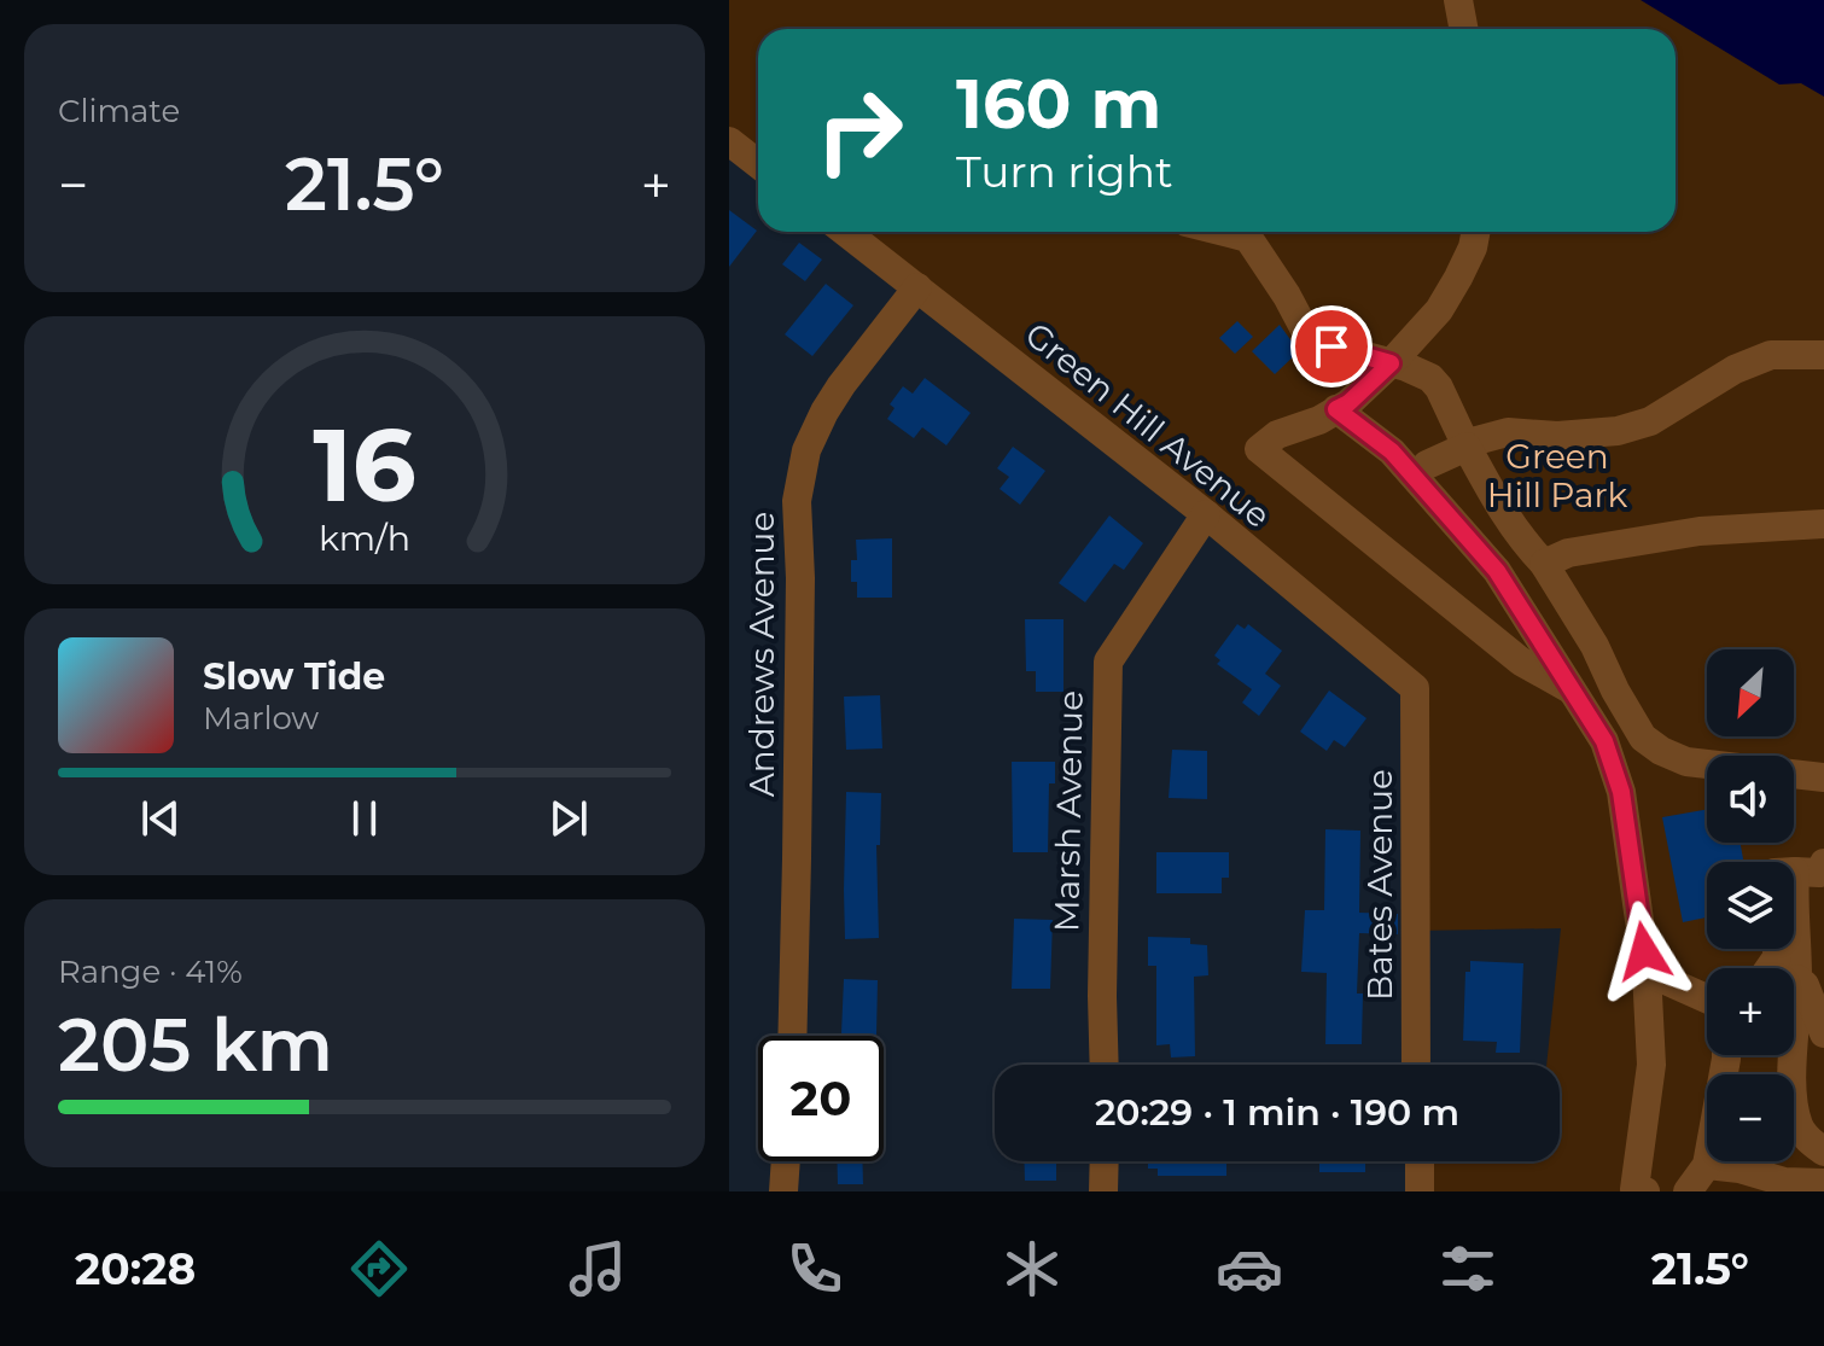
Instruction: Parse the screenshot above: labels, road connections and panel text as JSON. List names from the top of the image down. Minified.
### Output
{"streets":{"street":["Green Hill Avenue","Andrews Avenue","Marsh Avenue","Bates Avenue"]},"crossings":[["Green Hill Avenue","Andrews Avenue"],["Green Hill Avenue","Marsh Avenue"],["Green Hill Avenue","Bates Avenue"]],"parks":["Green Hill Park"],"north":"bottom left","page":{"tile":["Climate",["Range · 41%","205 km"]],"turn":["160 m","Turn right"],"heat":["−","21.5°","+"],"song":["Slow Tide","Marlow"],"map_buttons":["+","−"],"limit":"20","trip":"20:29 · 1 min · 190 m","tabs":["20:28","21.5°"],"gauge":["16","km/h"]}}
